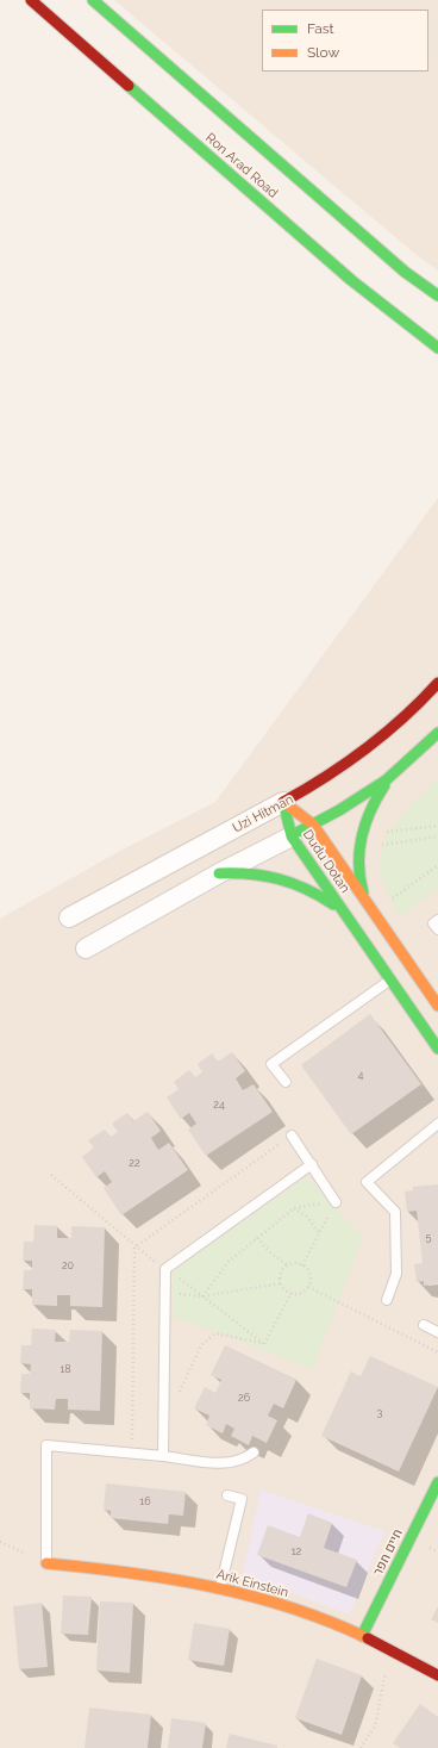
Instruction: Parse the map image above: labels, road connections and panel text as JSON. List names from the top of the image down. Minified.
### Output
{"streets":{"street":["Ron Arad Road","Uzi Hitman","Dudu Dotan","חיים חפר","Arik Einstein"]},"crossings":[["Uzi Hitman","Dudu Dotan"],["חיים חפר","Arik Einstein"]],"house_numbers":["4","24","22","5","20","18","26","3","16","12"],"legend":["Fast","Slow"]}
